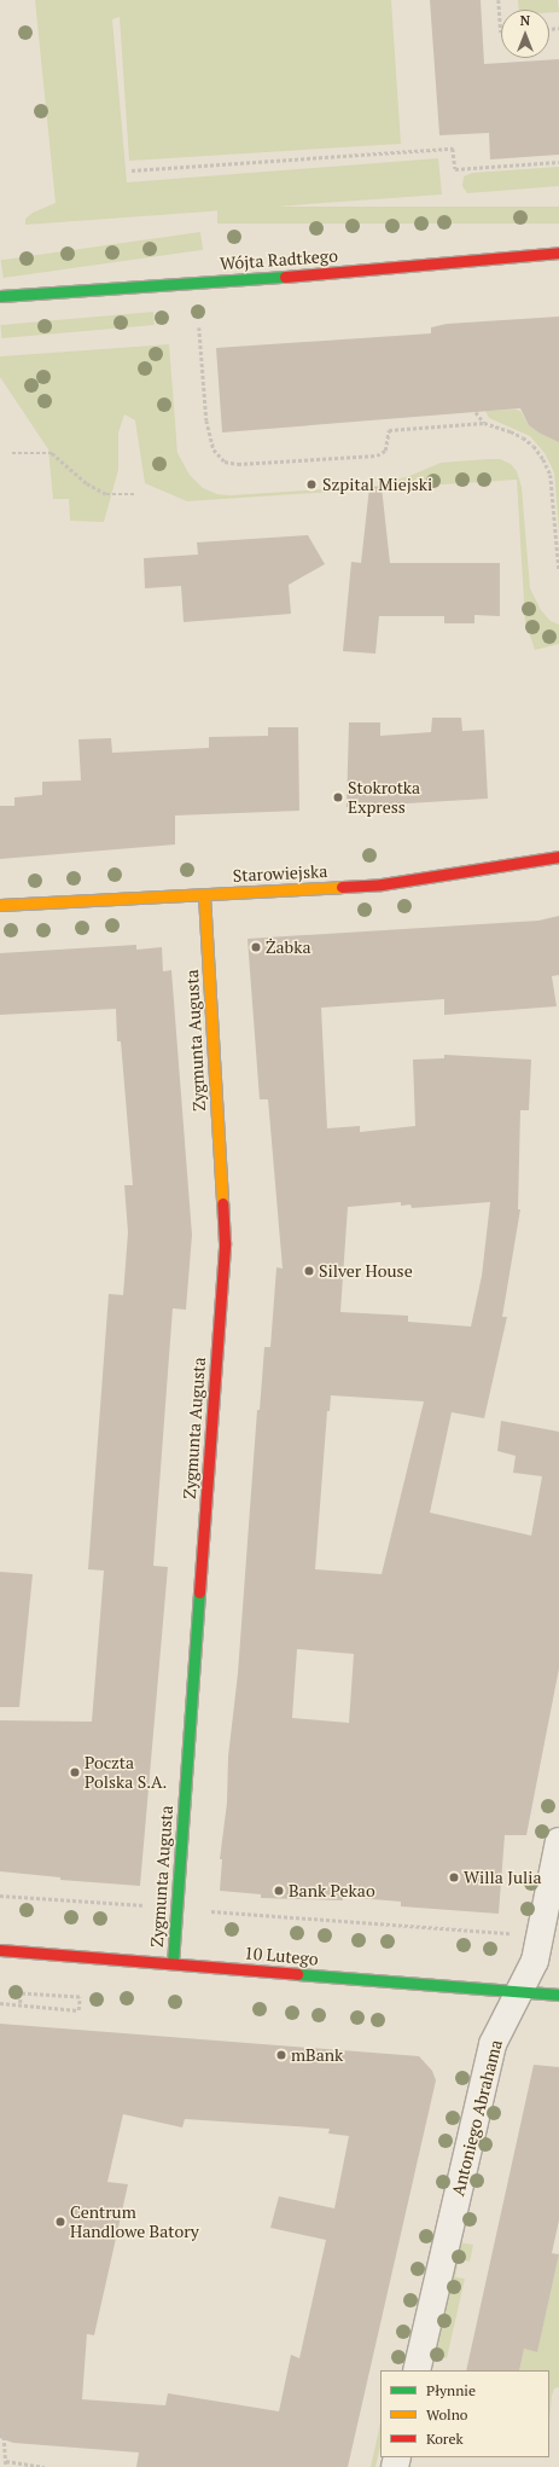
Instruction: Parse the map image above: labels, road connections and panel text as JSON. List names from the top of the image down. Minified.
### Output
{"streets":{"street":["Wójta Radtkego","Starowiejska","Zygmunta Augusta","10 Lutego","Antoniego Abrahama"]},"crossings":[["Starowiejska","Zygmunta Augusta"],["Zygmunta Augusta","10 Lutego"],["10 Lutego","Antoniego Abrahama"]],"places":["Szpital Miejski","Stokrotka Express","Żabka","Silver House","Poczta Polska S.A.","Willa Julia","Bank Pekao","mBank","Centrum Handlowe Batory"],"legend":["Płynnie","Wolno","Korek"],"north":"top"}
